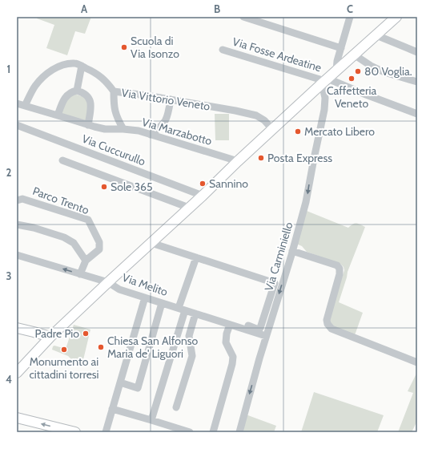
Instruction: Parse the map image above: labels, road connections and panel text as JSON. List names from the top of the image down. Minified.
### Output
{"streets":{"street":["Via Fosse Ardeatine","Via Vittorio Veneto","Via Marzabotto","Via Cuccurullo","Parco Trento","Via Carminiello","Via Melito"]},"crossings":[["Via Fosse Ardeatine","Via Carminiello"],["Via Vittorio Veneto","Via Marzabotto"],["Parco Trento","Via Melito"],["Via Carminiello","Via Melito"]],"one_way":["Via Carminiello"],"places":["Scuola di Via Isonzo","80 Voglia.","Caffetteria Veneto","Mercato Libero","Posta Express","Sannino","Sole 365","Padre Pio","Chiesa San Alfonso Maria de' Liguori","Monumento ai cittadini torresi"],"grid":{"columns":["A","B","C"],"rows":["1","2","3","4"]}}
